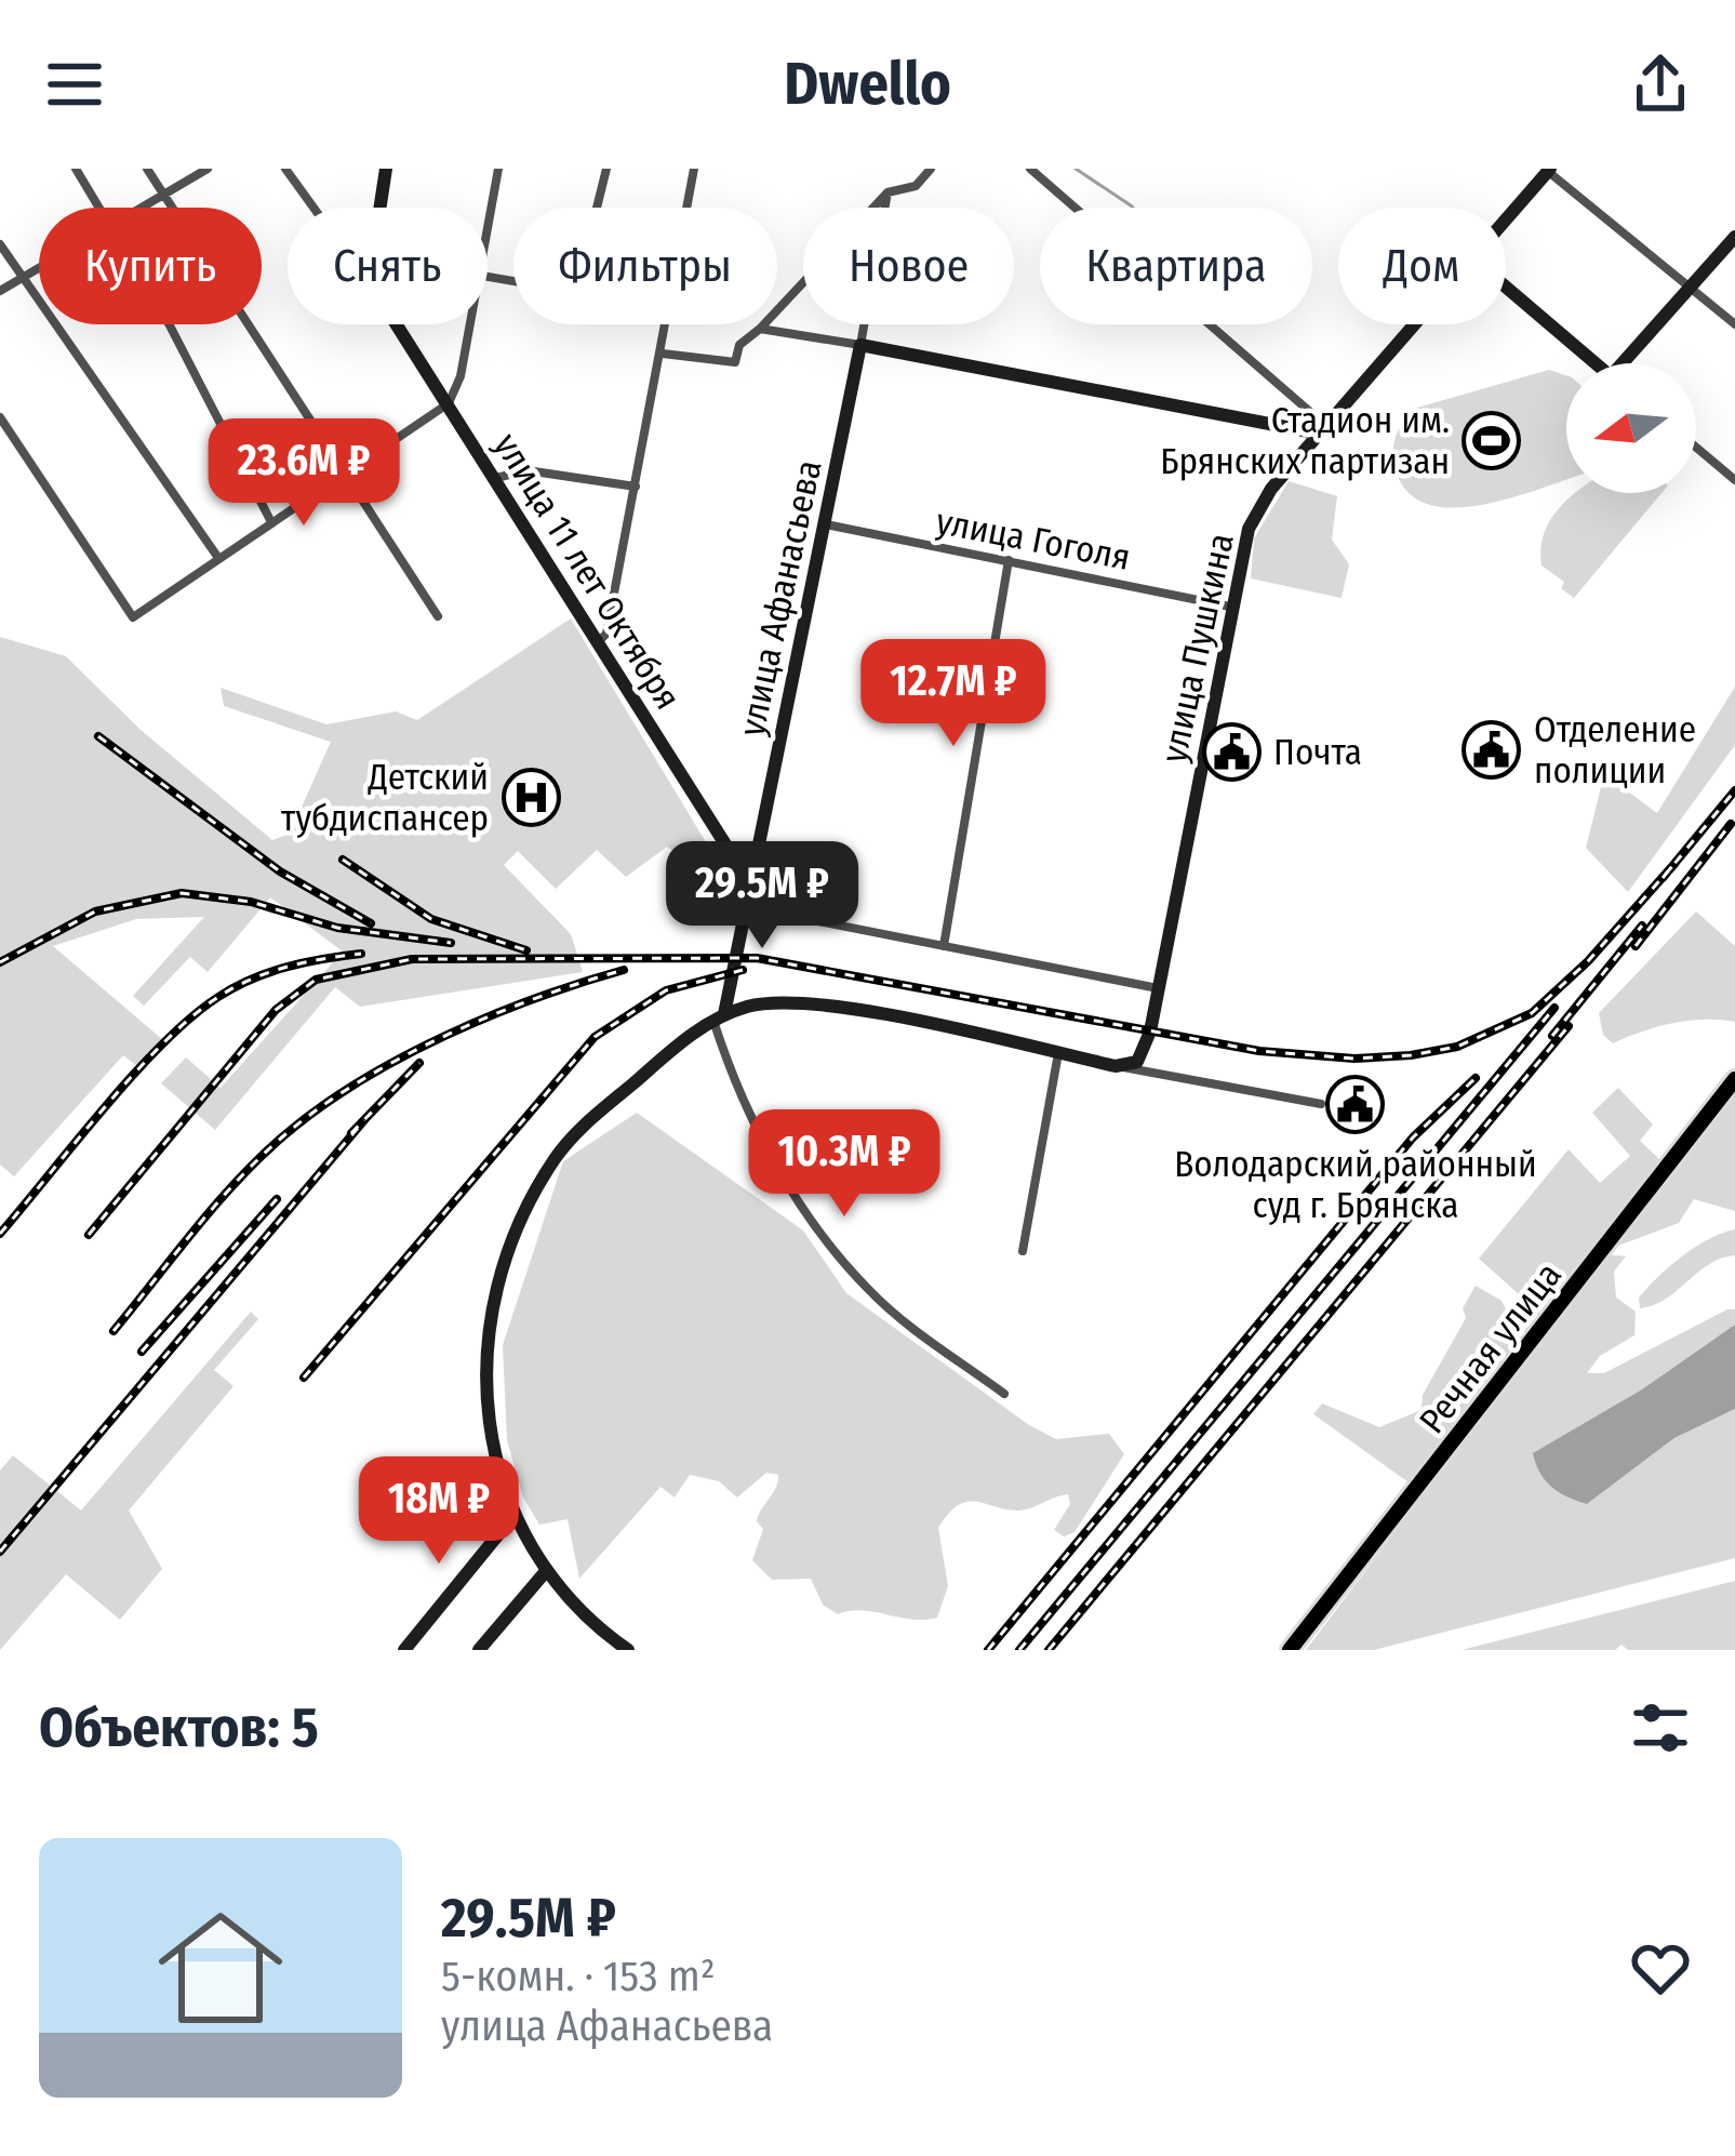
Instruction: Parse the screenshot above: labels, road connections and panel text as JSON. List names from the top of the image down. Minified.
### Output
{"streets":{"main road":["улица 11 лет Октября","улица Афанасьева","улица Пушкина","Речная улица"],"street":["улица Гоголя"]},"crossings":[["улица Гоголя","улица Афанасьева"],["улица Гоголя","улица Пушкина"],["улица 11 лет Октября","улица Афанасьева"]],"places":{"sports":["Стадион им. Брянских партизан"],"public building":["Отделение полиции","Почта","Володарский районный суд г. Брянска"],"hospital":["Детский тубдиспансер"]},"north":"left","page":{"header":"Dwello","chip":["Купить","Снять","Фильтры","Новое","Квартира","Дом"],"price":["23.6M ₽","12.7M ₽","29.5M ₽","10.3M ₽","18M ₽"],"heading":"Объектов: 5","list":[{"name":"29.5M ₽","note":"5-комн. · 153 m² · улица Афанасьева"}]}}
